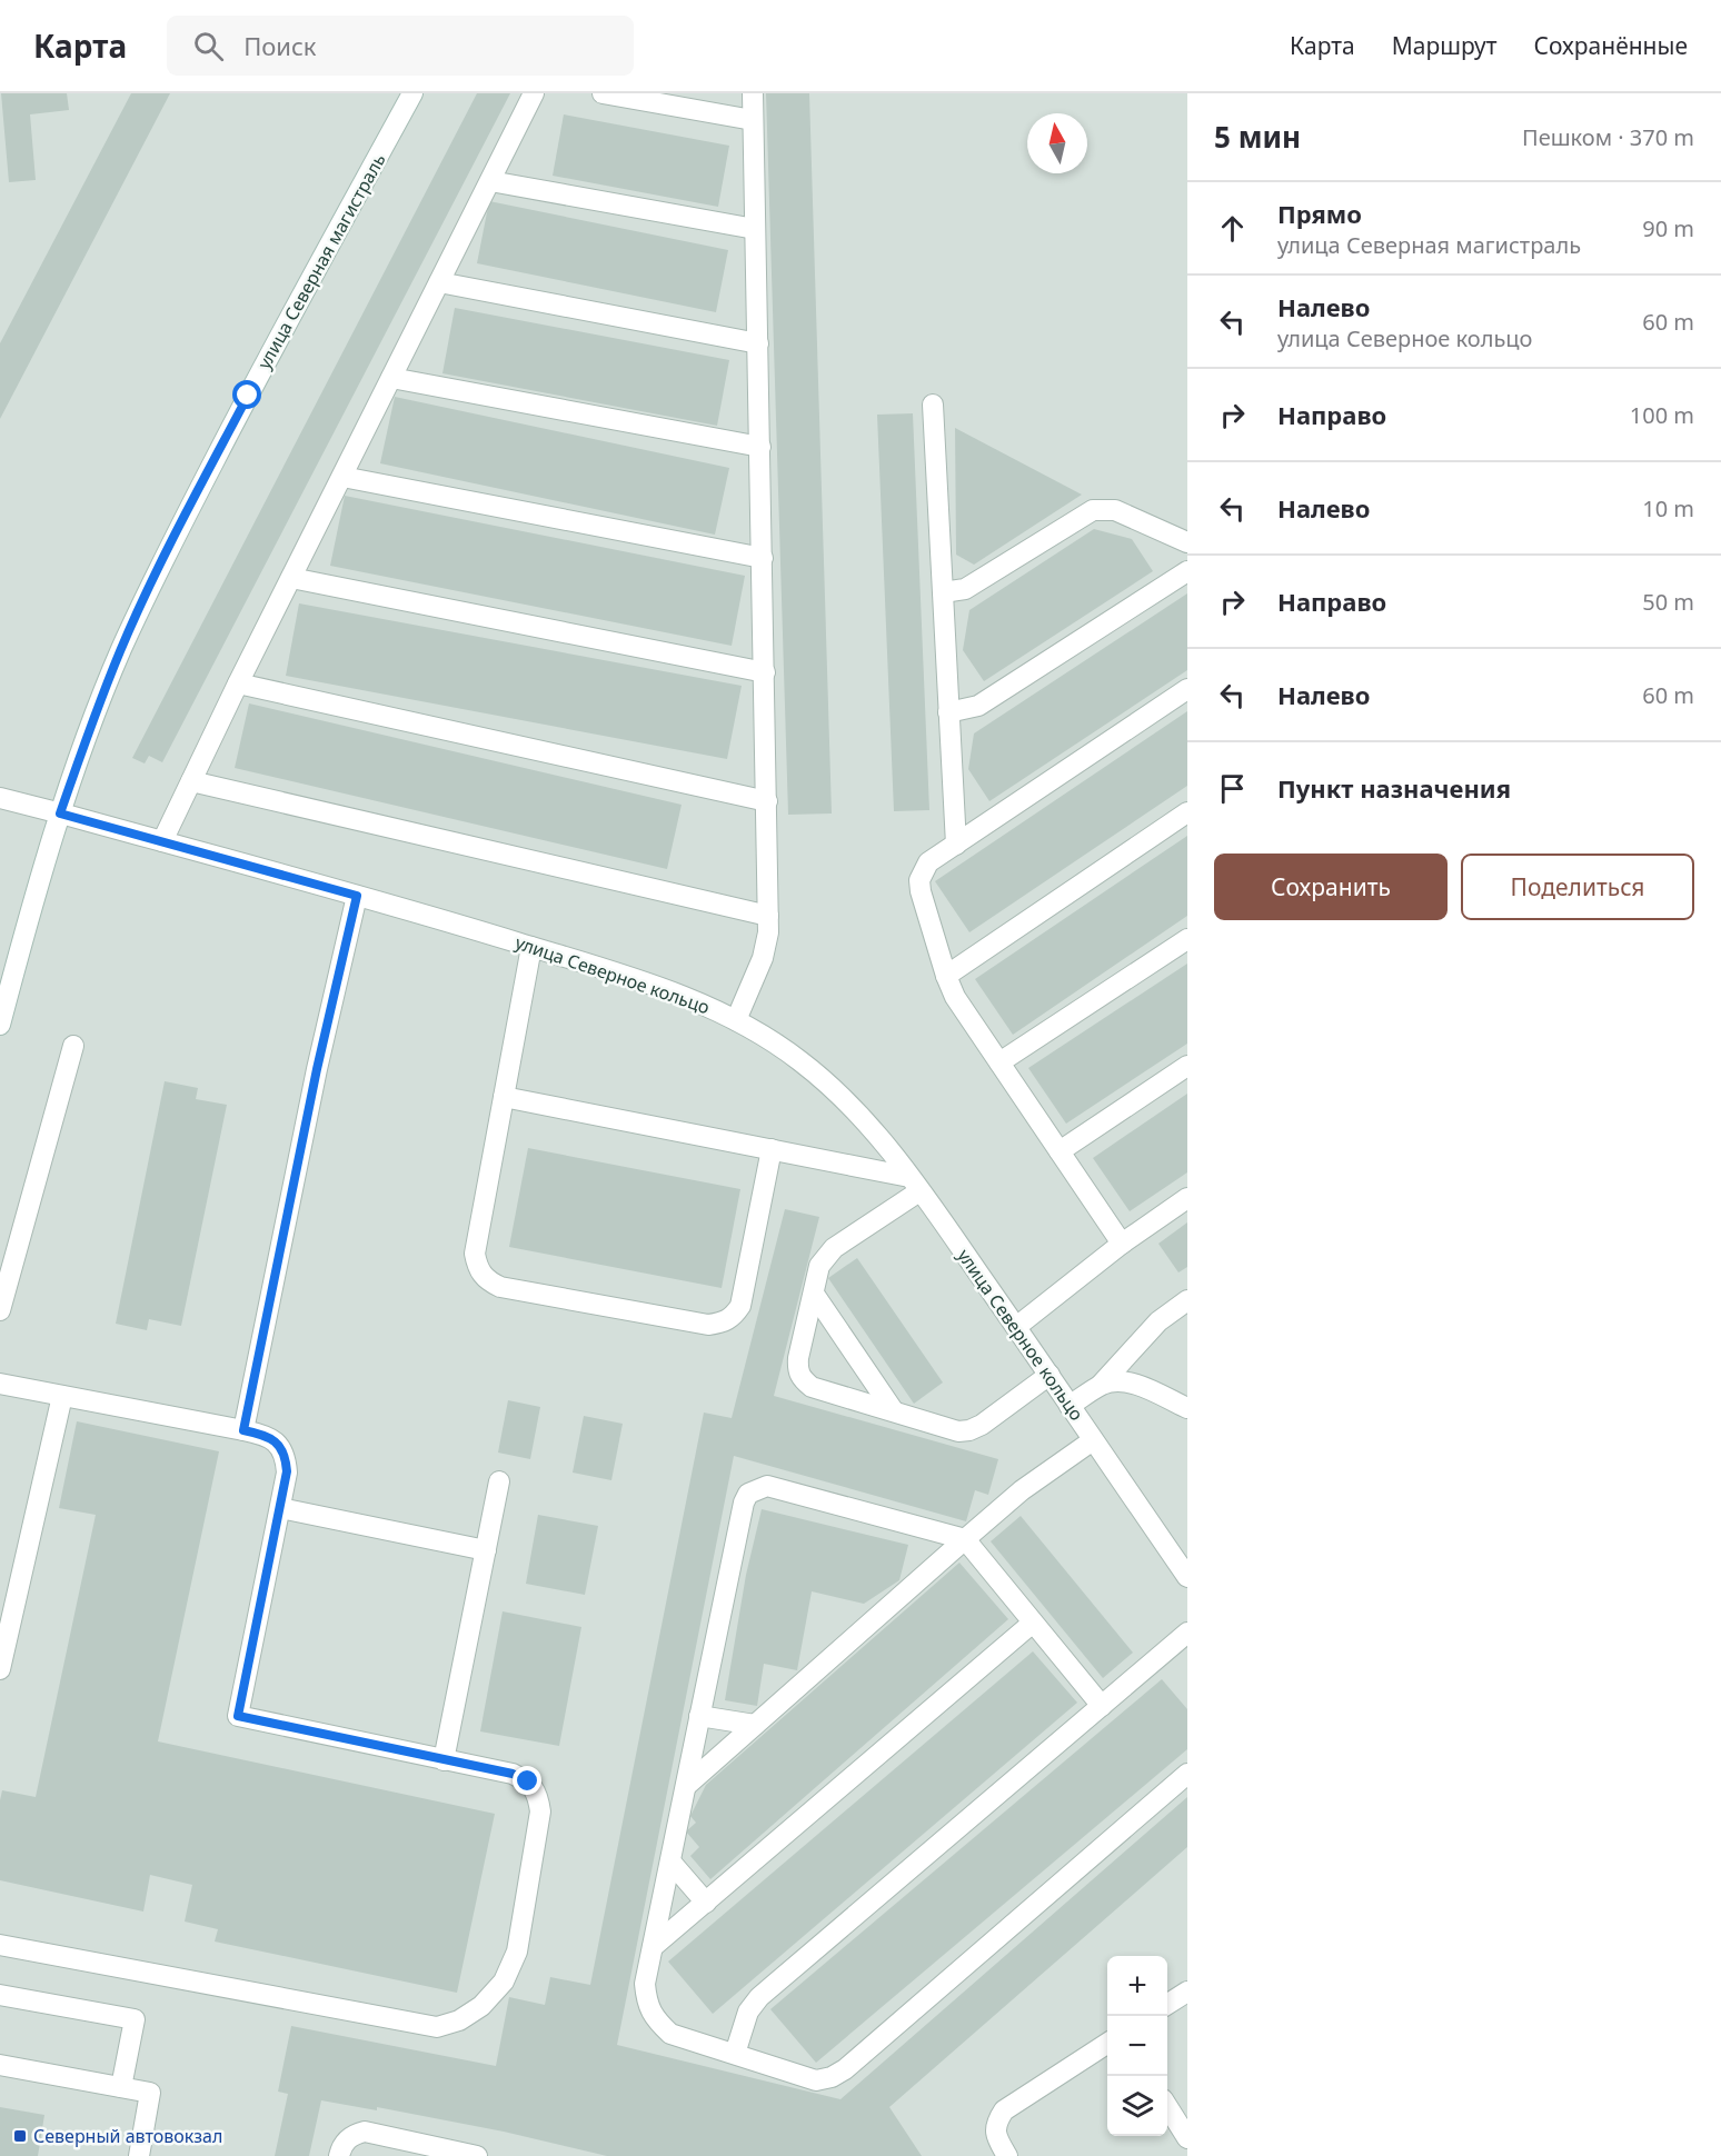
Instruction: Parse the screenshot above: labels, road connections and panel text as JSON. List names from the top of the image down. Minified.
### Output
{"streets":{"street":["улица Северная магистраль","улица Северное кольцо"]},"crossings":[["улица Северная магистраль","улица Северное кольцо"]],"places":{"transit":["Северный автовокзал"]},"north":"top","page":{"header":"Карта","search":"Поиск","nav":["Карта","Маршрут","Сохранённые"],"heading":["5 мин","Пешком · 370 m"],"list":[["Прямо","улица Северная магистраль","90 m"],["Налево","улица Северное кольцо","60 m"],["Направо","100 m"],["Налево","10 m"],["Направо","50 m"],["Налево","60 m"],"Пункт назначения"],"buttons":["Сохранить","Поделиться"],"map_buttons":["+","−"]}}
